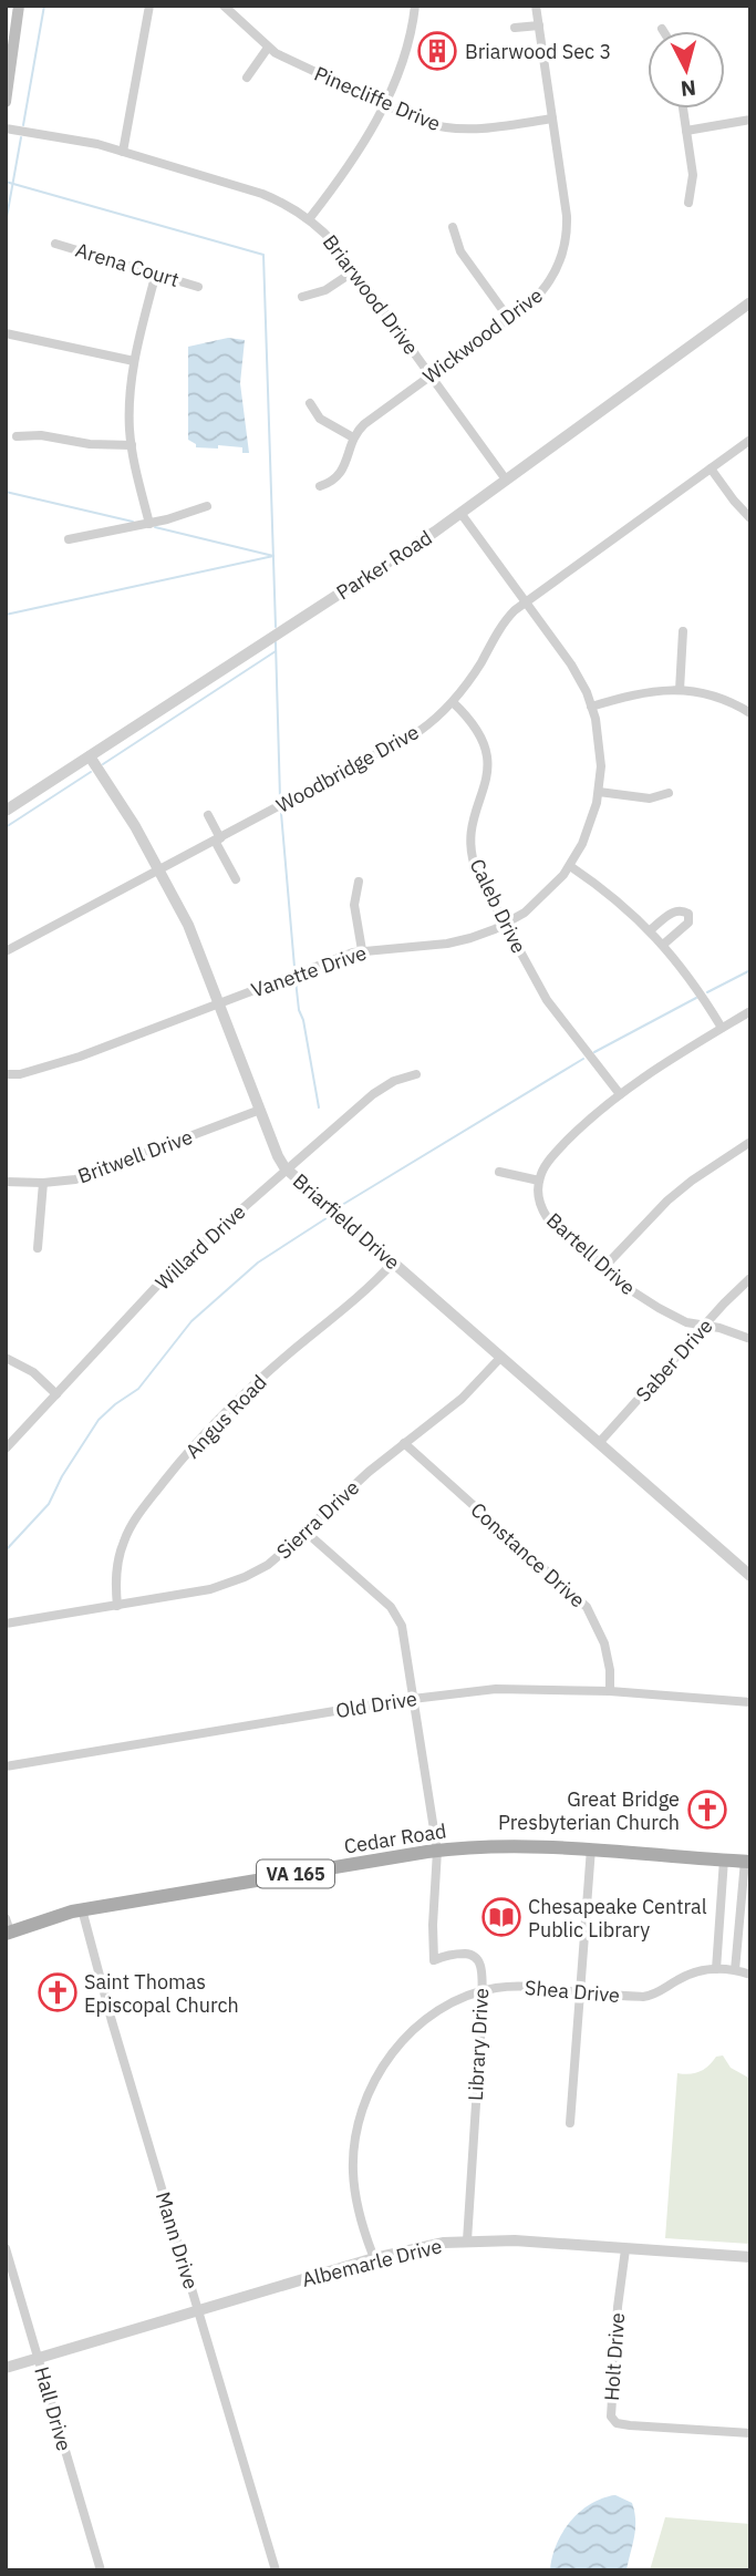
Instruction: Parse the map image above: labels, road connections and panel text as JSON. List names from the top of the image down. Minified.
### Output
{"streets":{"main road":["Cedar Road","VA 165"],"street":["Pinecliffe Drive","Arena Court","Briarwood Drive","Wickwood Drive","Parker Road","Woodbridge Drive","Caleb Drive","Vanette Drive","Britwell Drive","Briarfield Drive","Willard Drive","Bartell Drive","Saber Drive","Angus Road","Sierra Drive","Constance Drive","Old Drive","Shea Drive","Library Drive","Mann Drive","Albemarle Drive","Holt Drive","Hall Drive"]},"crossings":[["Pinecliffe Drive","Wickwood Drive"],["Briarwood Drive","Wickwood Drive"],["Briarwood Drive","Parker Road"],["Parker Road","Vanette Drive"],["Parker Road","Briarfield Drive"],["Woodbridge Drive","Caleb Drive"],["Woodbridge Drive","Vanette Drive"],["Woodbridge Drive","Briarfield Drive"],["Caleb Drive","Vanette Drive"],["Vanette Drive","Briarfield Drive"],["Britwell Drive","Briarfield Drive"],["Briarfield Drive","Willard Drive"],["Briarfield Drive","Saber Drive"],["Briarfield Drive","Angus Road"],["Briarfield Drive","Sierra Drive"],["Bartell Drive","Saber Drive"],["Angus Road","Sierra Drive"],["Sierra Drive","Constance Drive"],["Constance Drive","Old Drive"],["Cedar Road","Library Drive"],["Cedar Road","Mann Drive"],["Shea Drive","Library Drive"],["Shea Drive","Albemarle Drive"],["Library Drive","Albemarle Drive"],["Mann Drive","Albemarle Drive"],["Albemarle Drive","Holt Drive"],["Albemarle Drive","Hall Drive"]],"places":{"building":["Briarwood Sec 3"],"church":["Great Bridge Presbyterian Church","Saint Thomas Episcopal Church"],"library":["Chesapeake Central Public Library"]},"north":"bottom"}
